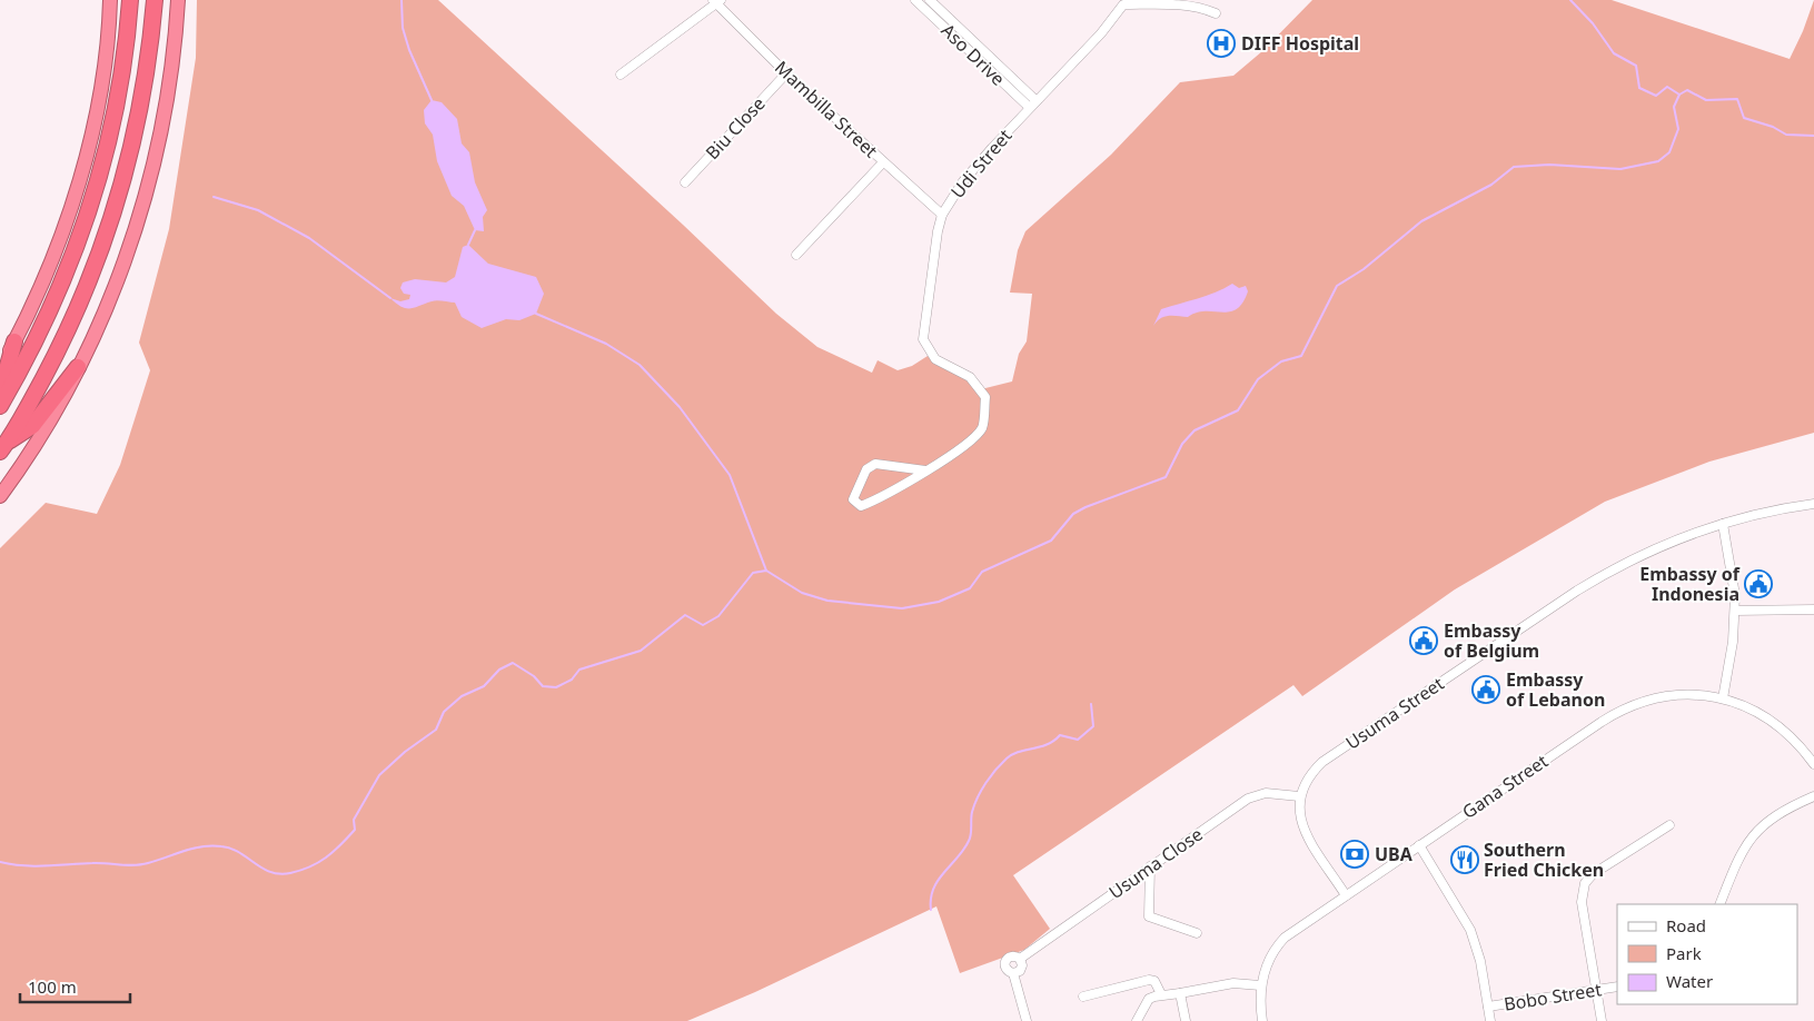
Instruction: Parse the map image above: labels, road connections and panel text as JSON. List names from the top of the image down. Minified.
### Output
{"streets":{"street":["Aso Drive","Mambilla Street","Biu Close","Udi Street","Usuma Street","Gana Street","Usuma Close","Bobo Street"]},"crossings":[["Aso Drive","Udi Street"],["Mambilla Street","Biu Close"],["Mambilla Street","Udi Street"],["Usuma Street","Usuma Close"]],"places":{"hospital":["DIFF Hospital"],"public building":["Embassy of Indonesia","Embassy of Belgium","Embassy of Lebanon"],"bank":["UBA"],"restaurant":["Southern Fried Chicken"]},"legend":["Road","Park","Water"],"scale_bar":"100 m"}
